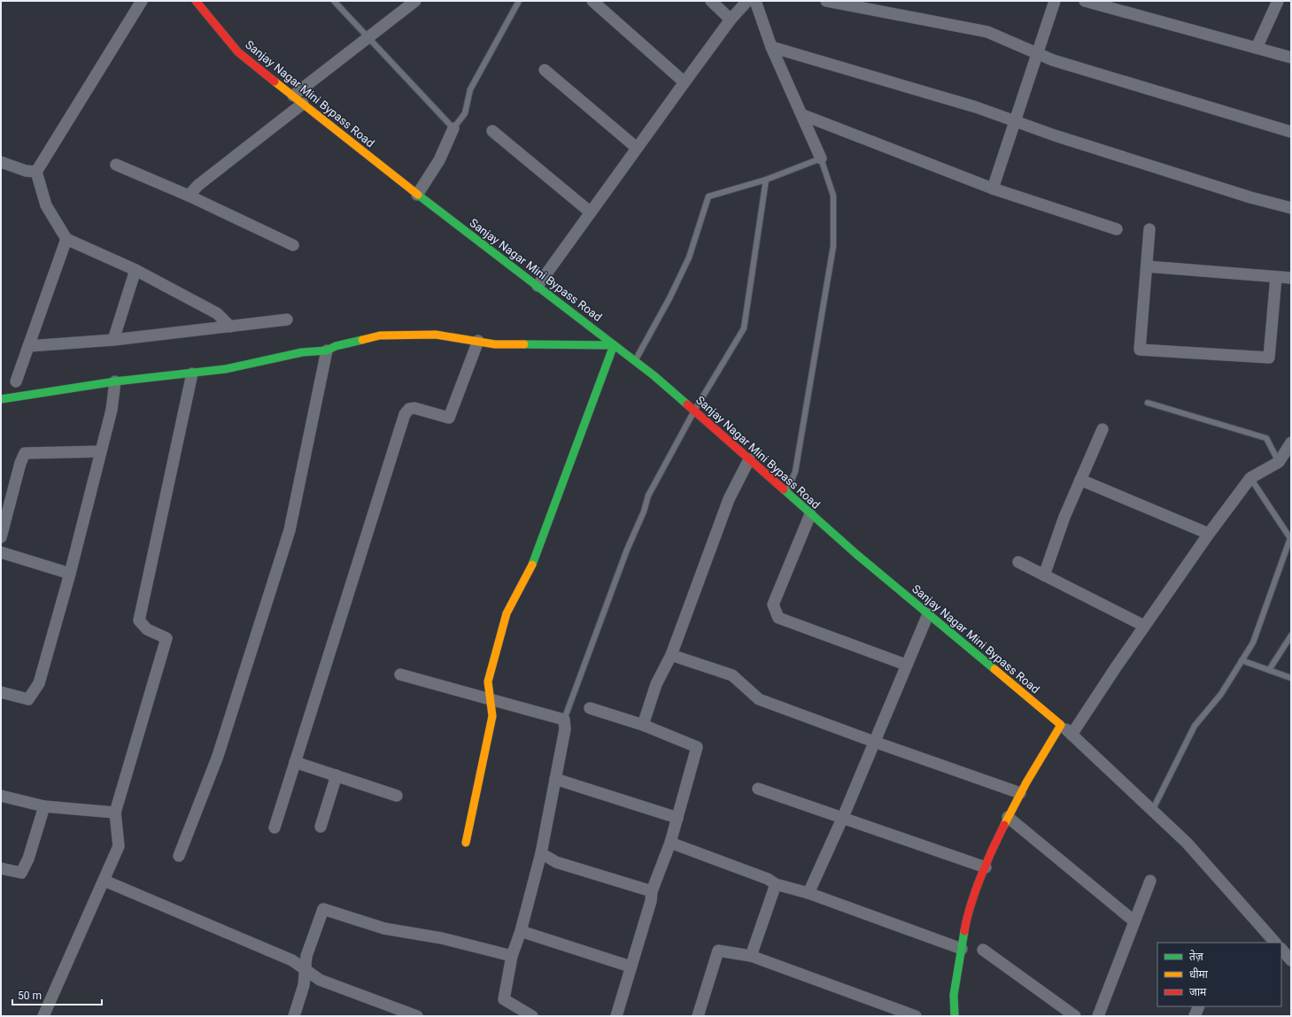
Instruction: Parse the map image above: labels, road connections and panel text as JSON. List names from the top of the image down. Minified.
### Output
{"streets":{"street":["Sanjay Nagar Mini Bypass Road"]},"legend":["तेज़","धीमा","जाम"],"scale_bar":"50 m"}
